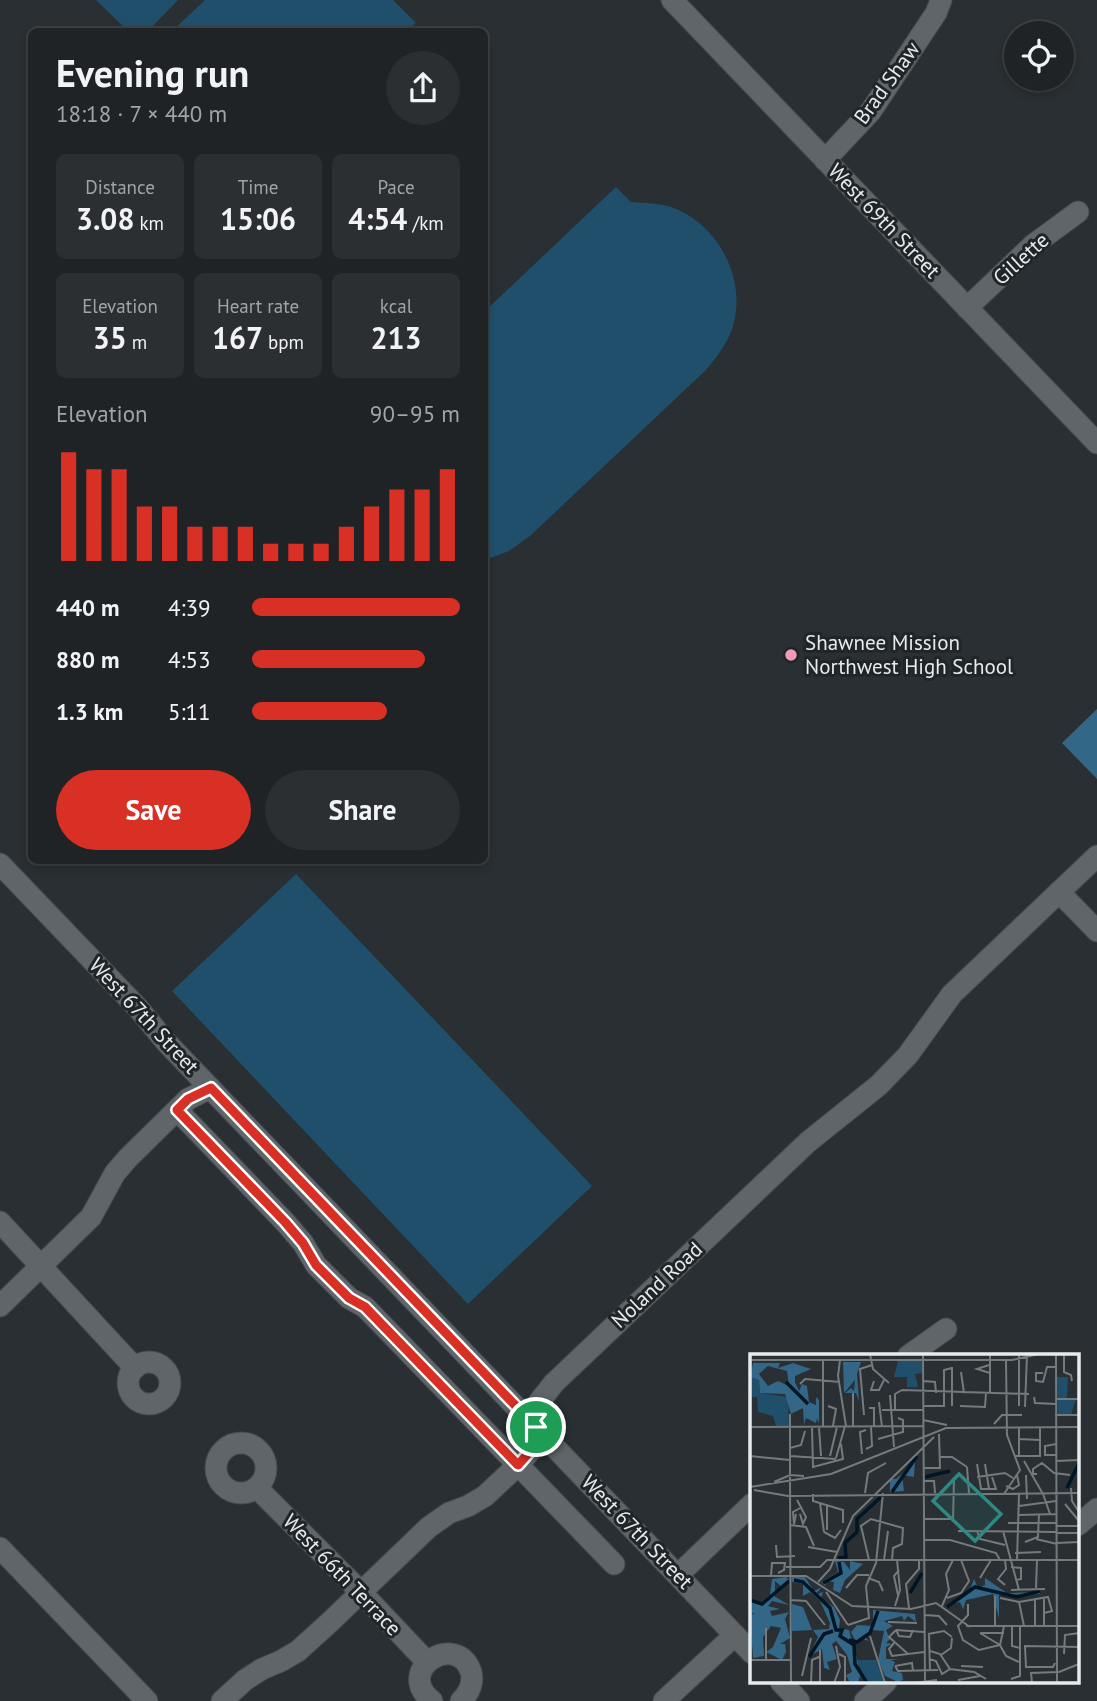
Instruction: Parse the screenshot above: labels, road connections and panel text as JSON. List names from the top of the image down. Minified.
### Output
{"streets":{"street":["Brad Shaw","West 69th Street","Gillette","West 67th Street","Noland Road","West 66th Terrace"]},"crossings":[["Brad Shaw","West 69th Street"],["West 69th Street","Gillette"],["West 67th Street","Noland Road"],["Noland Road","West 66th Terrace"]],"places":["Shawnee Mission Northwest High School"],"page":{"heading":["Evening run","18:18 · 7 × 440 m"],"stats":[["Distance","3.08 km"],["Time","15:06"],["Pace","4:54 /km"],["Elevation","35 m"],["Heart rate","167 bpm"],["kcal","213"]],"chart":["Elevation","90–95 m"],"list":[{"name":"440 m","note":"4:39"},{"name":"880 m","note":"4:53"},{"name":"1.3 km","note":"5:11"}],"buttons":["Save","Share"]}}
